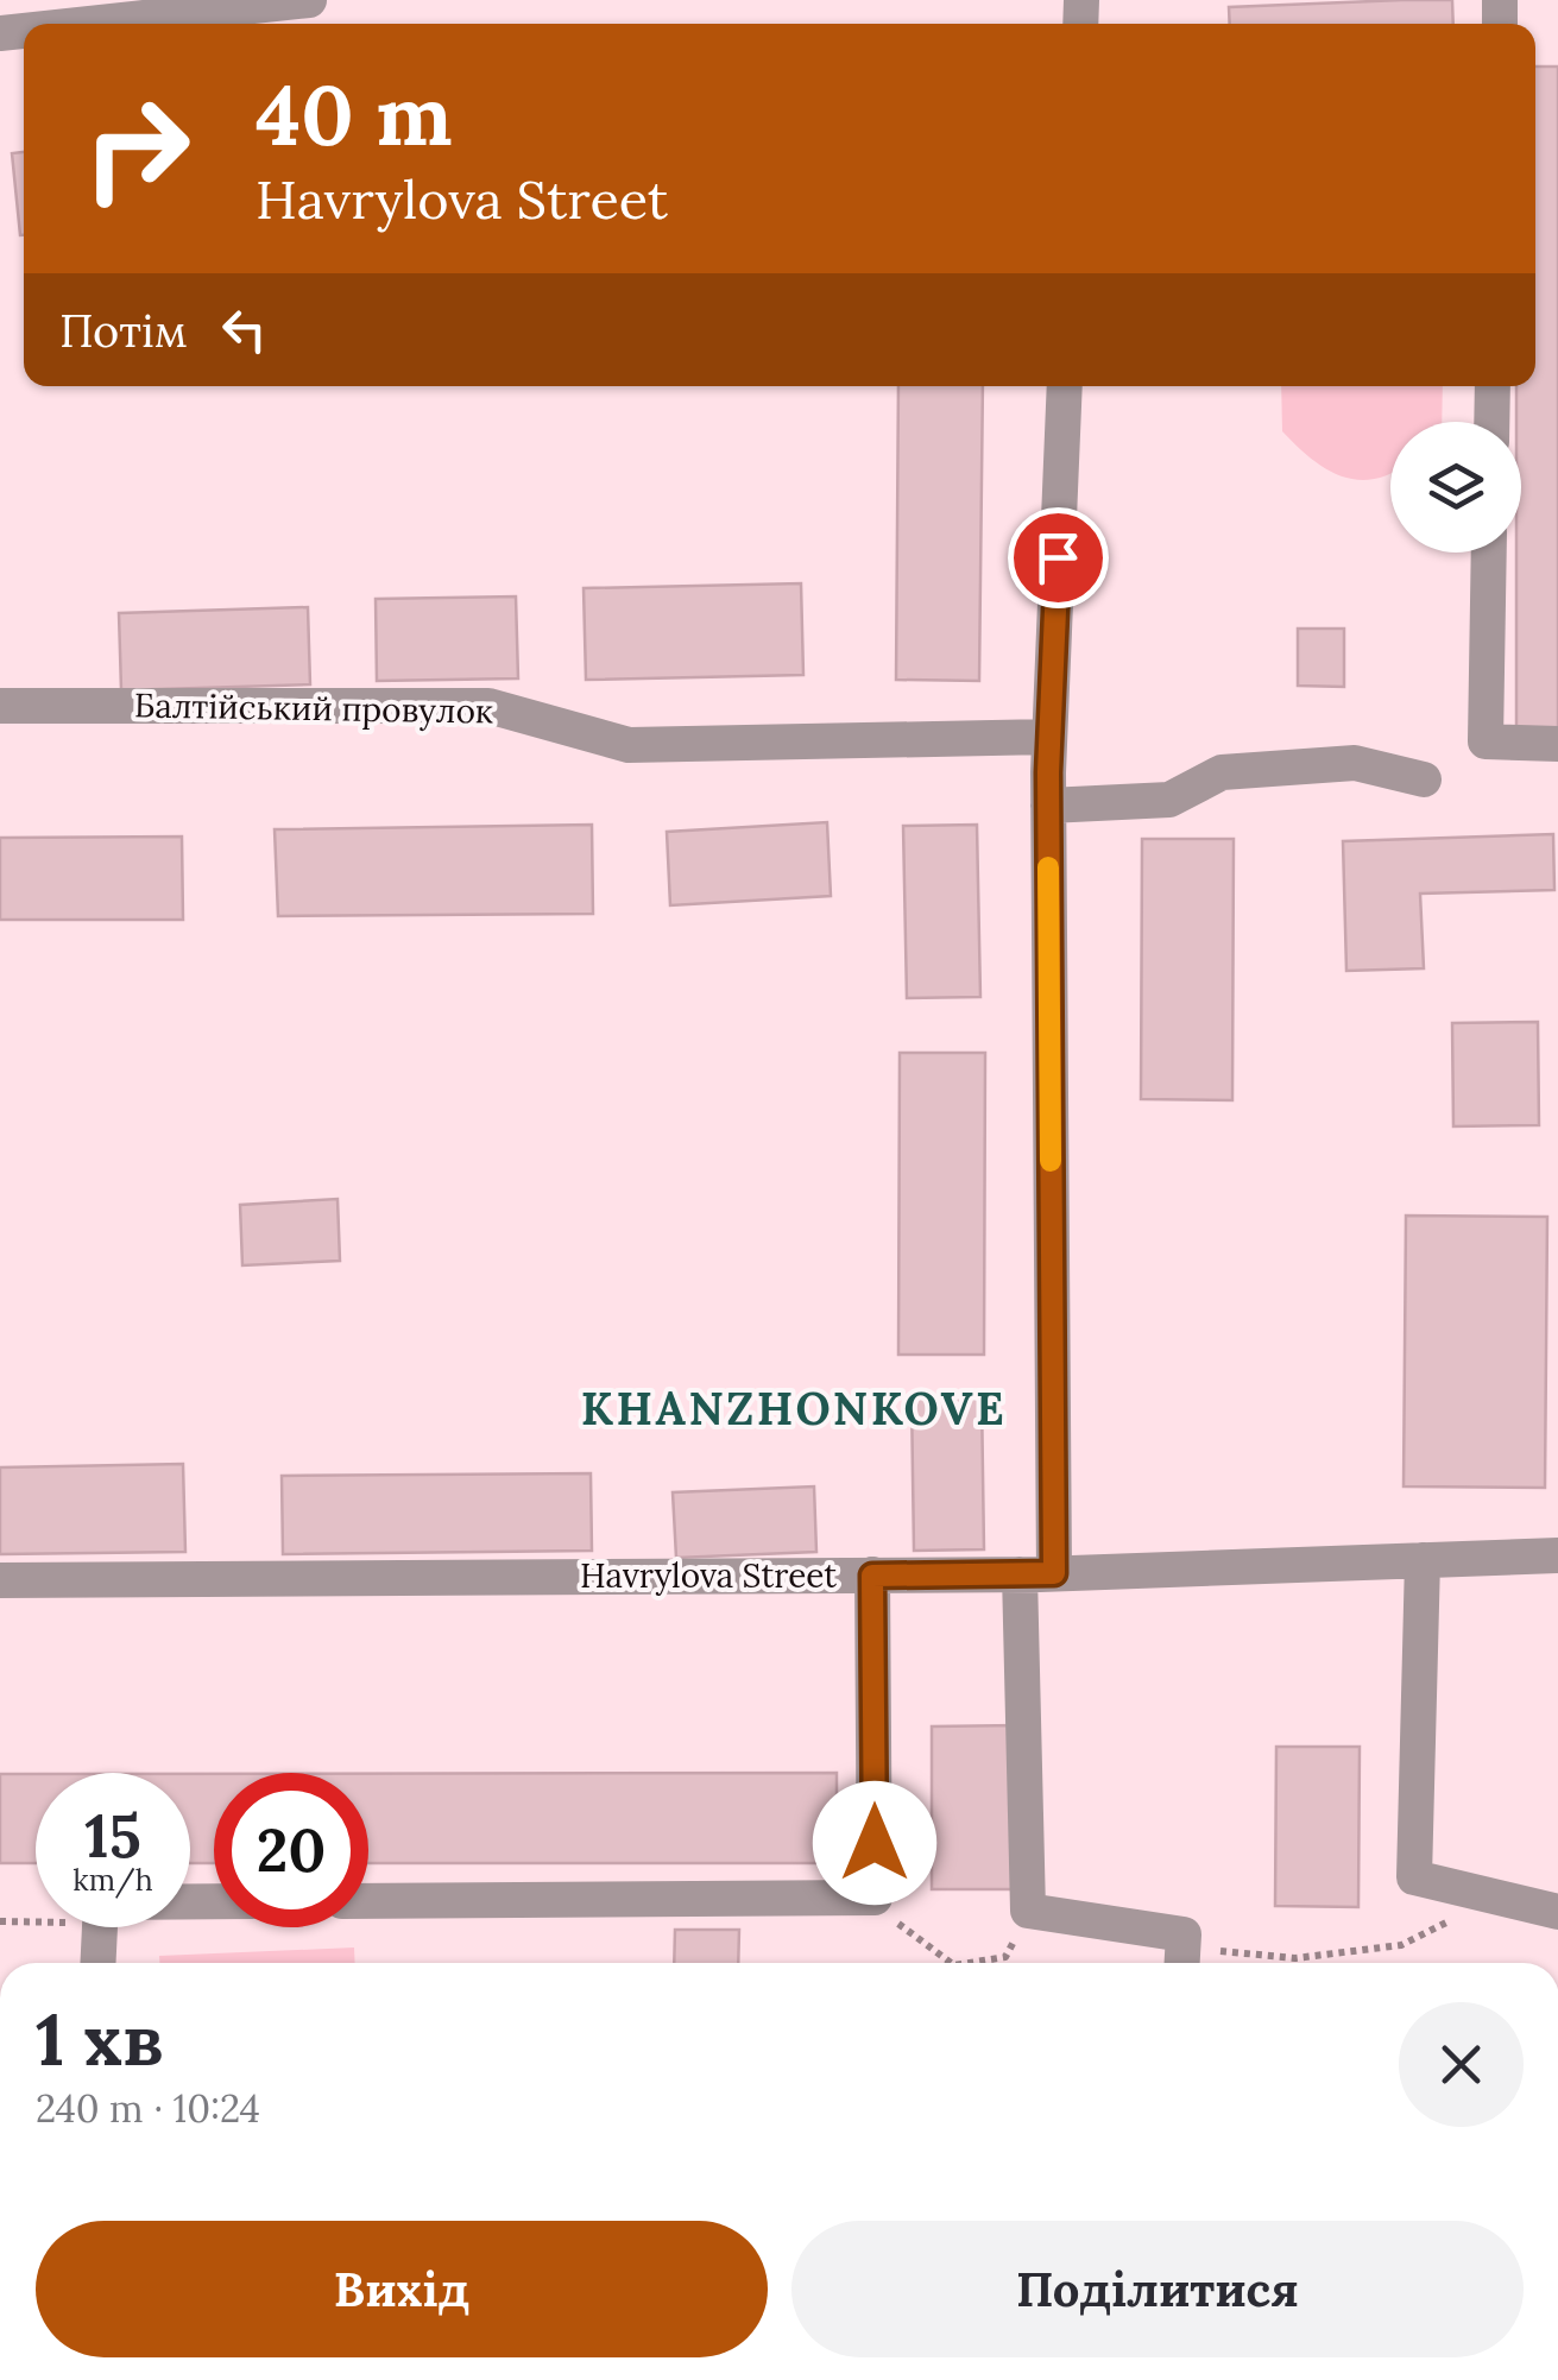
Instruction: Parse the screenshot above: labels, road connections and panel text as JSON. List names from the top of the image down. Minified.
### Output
{"streets":{"street":["Балтійський провулок","Havrylova Street"]},"districts":["KHANZHONKOVE"],"page":{"turn":["40 m","Havrylova Street"],"then":"Потім","speed":"15 km/h","limit":"20","heading":["1 хв","240 m · 10:24"],"buttons":["Вихід","Поділитися"]}}
